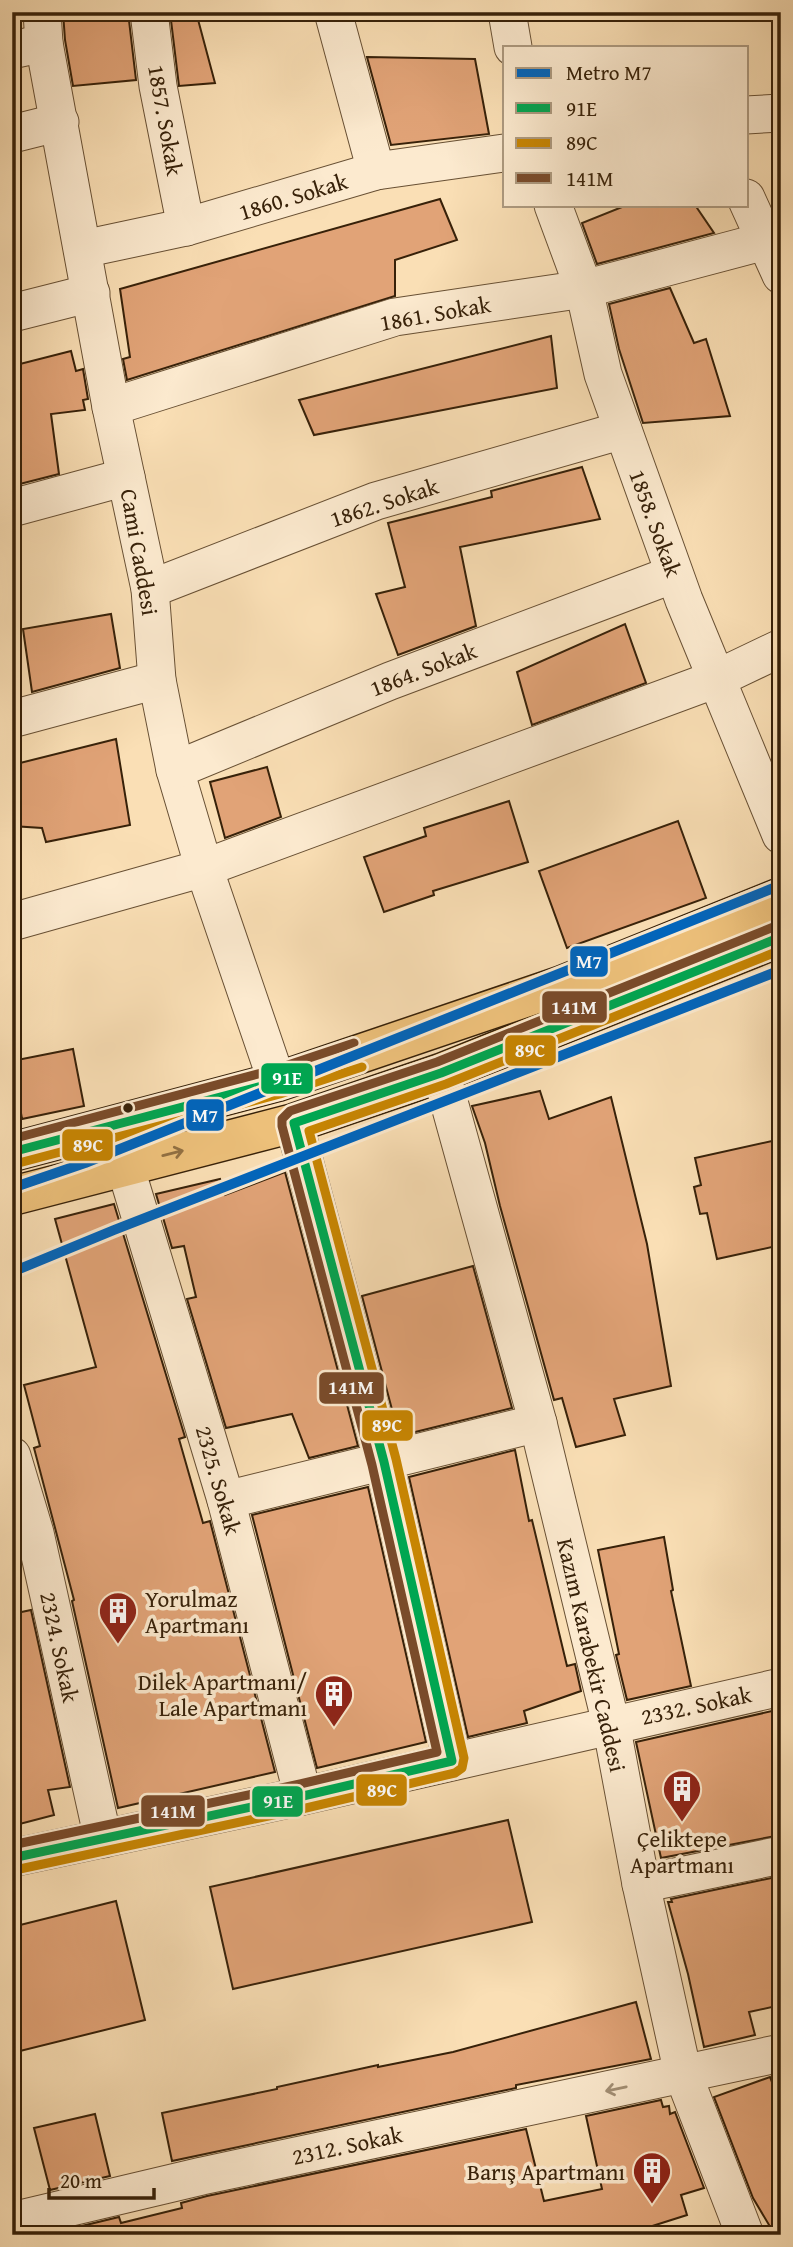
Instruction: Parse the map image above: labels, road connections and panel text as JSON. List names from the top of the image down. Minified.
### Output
{"streets":{"street":["1857. Sokak","1860. Sokak","1861. Sokak","1862. Sokak","1858. Sokak","Cami Caddesi","1864. Sokak","2325. Sokak","2324. Sokak","Kazım Karabekir Caddesi","2332. Sokak","2312. Sokak"]},"crossings":[["1857. Sokak","1860. Sokak"],["1860. Sokak","Cami Caddesi"],["1861. Sokak","1858. Sokak"],["1861. Sokak","Cami Caddesi"],["1862. Sokak","1858. Sokak"],["1862. Sokak","Cami Caddesi"],["1858. Sokak","1864. Sokak"],["Cami Caddesi","1864. Sokak"],["2325. Sokak","2332. Sokak"],["2324. Sokak","2332. Sokak"],["Kazım Karabekir Caddesi","2332. Sokak"],["Kazım Karabekir Caddesi","2312. Sokak"]],"one_way":["2312. Sokak"],"places":{"building":["Yorulmaz Apartmanı","Dilek Apartmanı/ Lale Apartmanı","Çeliktepe Apartmanı","Barış Apartmanı"]},"lines":["metro line M7","transit line 141M","transit line 91E","transit line 89C"],"legend":["Metro M7","91E","89C","141M"],"scale_bar":"20 m"}
